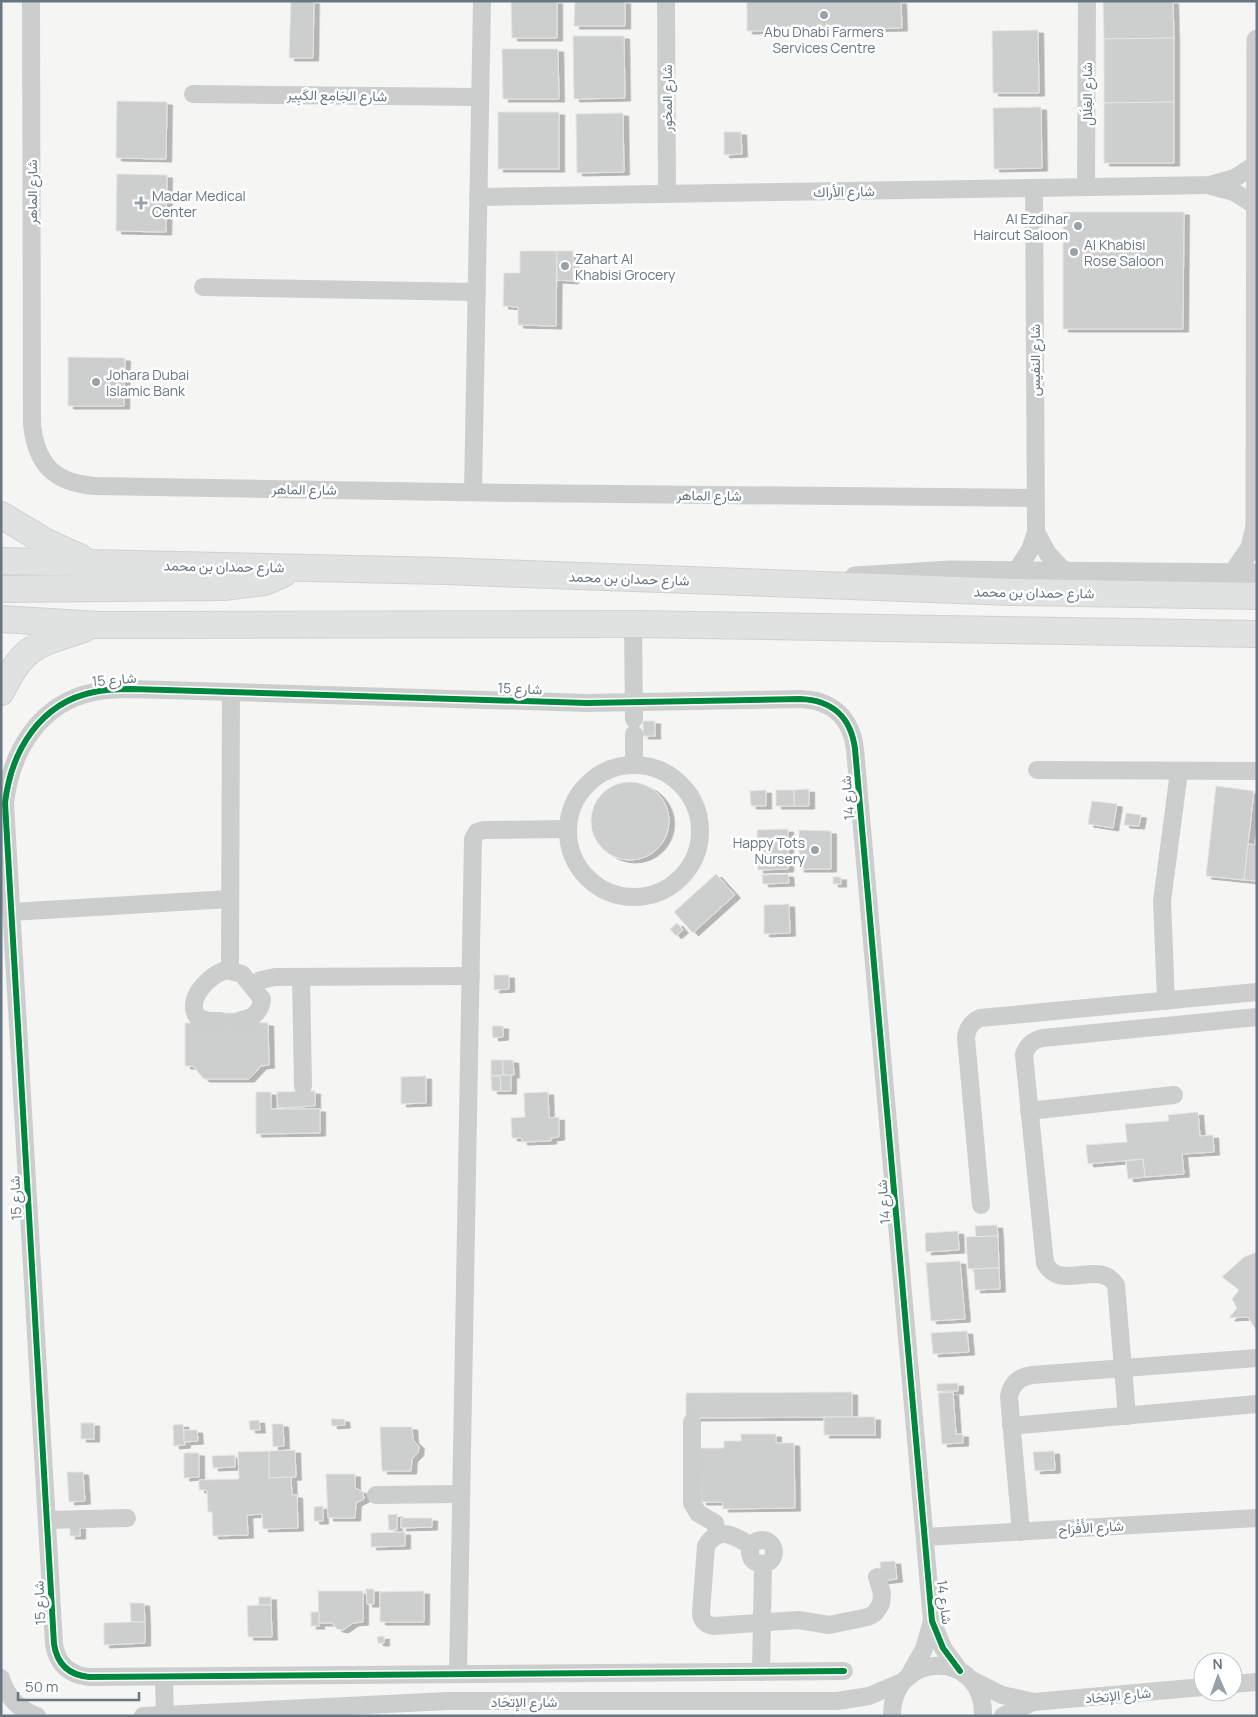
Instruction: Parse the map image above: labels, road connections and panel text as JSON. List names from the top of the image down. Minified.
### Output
{"streets":{"main road":["شارع حمدان بن محمد"],"street":["شارع الغِلَال","شارع الجَامِع الكَبِير","شارع المخور","شارع الأراك","شارع الماهر","شارع النفيس","شارع 15","شارع 14","شارع الأَفْرَاح","شارع الإتحَاد"]},"crossings":[["شارع الغِلَال","شارع الأراك"],["شارع المخور","شارع الأراك"],["شارع الأراك","شارع النفيس"],["شارع الماهر","شارع النفيس"],["شارع 15","شارع 14"],["شارع 14","شارع الأَفْرَاح"],["شارع 14","شارع الإتحَاد"]],"places":{"other":["Abu Dhabi Farmers Services Centre","Al Ezdihar Haircut Saloon","Al Khabisi Rose Saloon","Zahart Al Khabisi Grocery","Johara Dubai Islamic Bank","Happy Tots Nursery"],"health":["Madar Medical Center"]},"scale_bar":"50 m","north":"top"}
